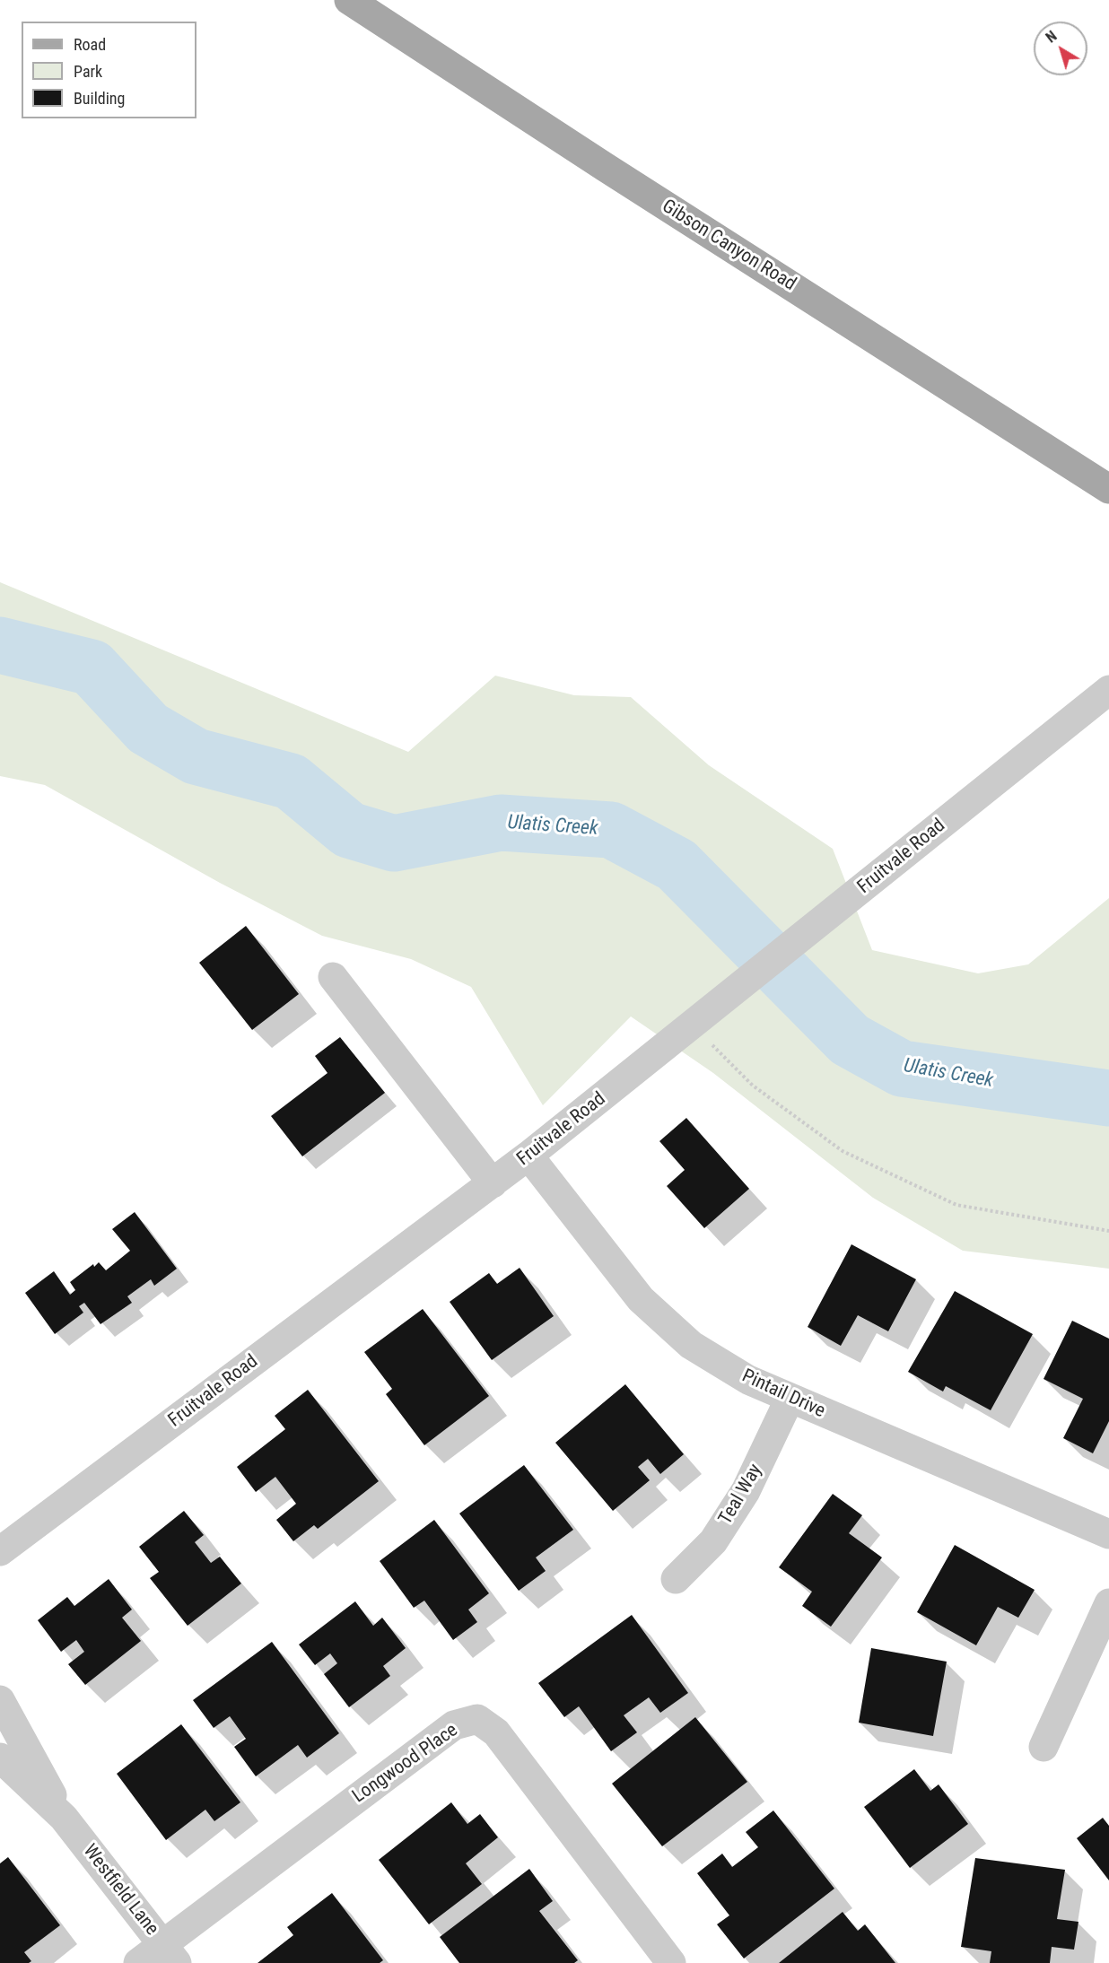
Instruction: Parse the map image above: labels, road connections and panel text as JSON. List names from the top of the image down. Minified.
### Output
{"streets":{"main road":["Gibson Canyon Road"],"street":["Fruitvale Road","Pintail Drive","Teal Way","Longwood Place","Westfield Lane"]},"crossings":[["Fruitvale Road","Pintail Drive"],["Pintail Drive","Teal Way"],["Longwood Place","Westfield Lane"]],"water":["Ulatis Creek"],"legend":["Road","Park","Building"],"north":"top left"}
